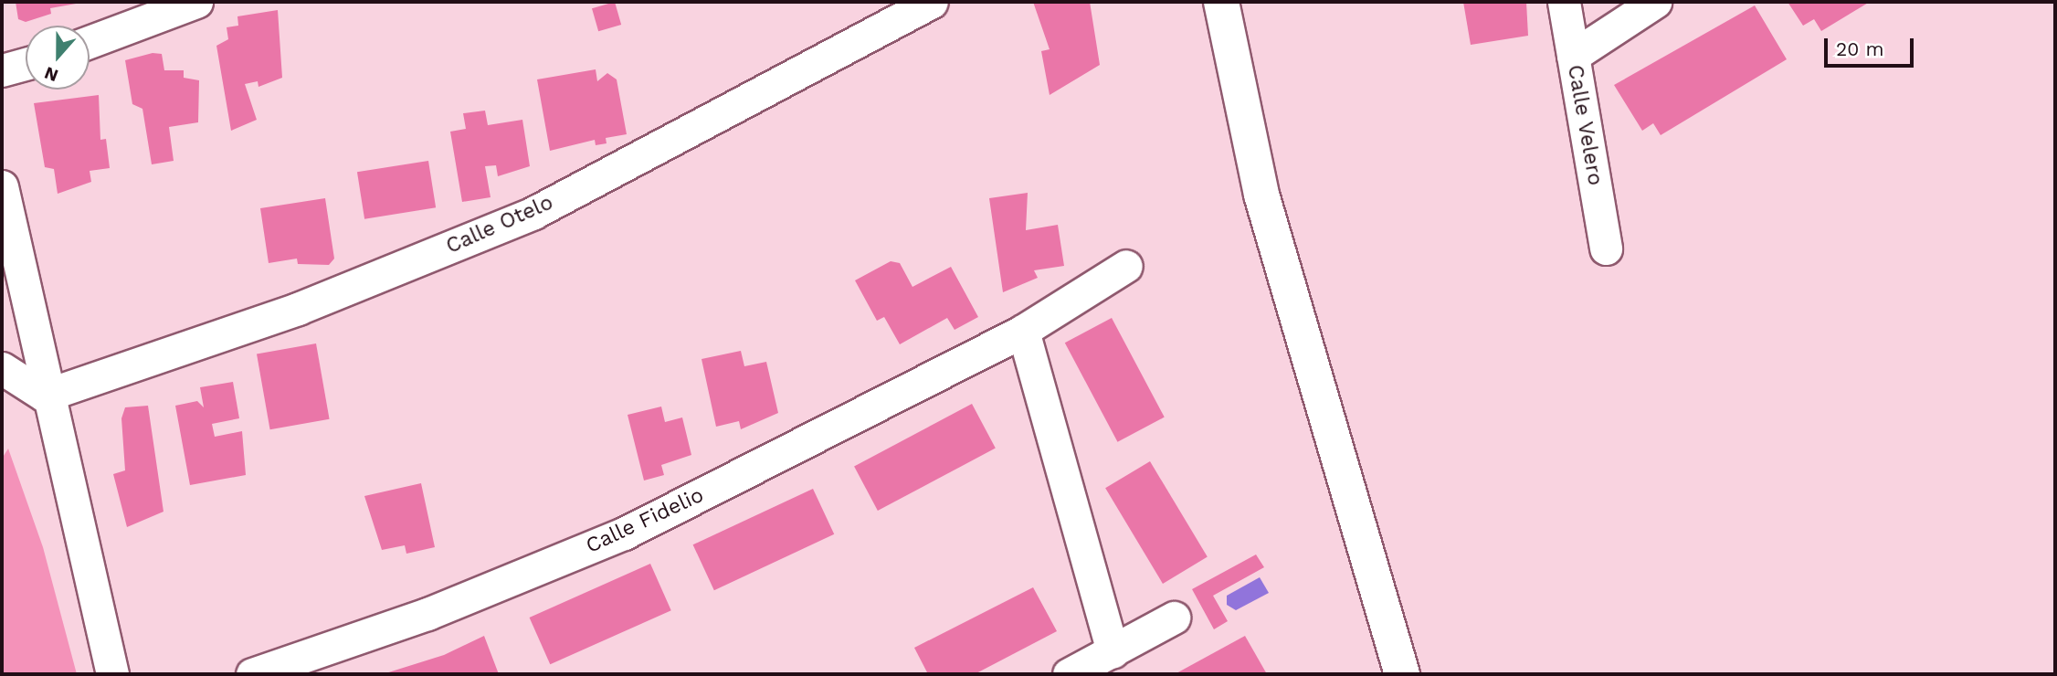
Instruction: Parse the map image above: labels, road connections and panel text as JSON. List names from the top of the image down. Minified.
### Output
{"streets":{"street":["Calle Velero","Calle Otelo","Calle Fidelio"]},"scale_bar":"20 m","north":"bottom"}
